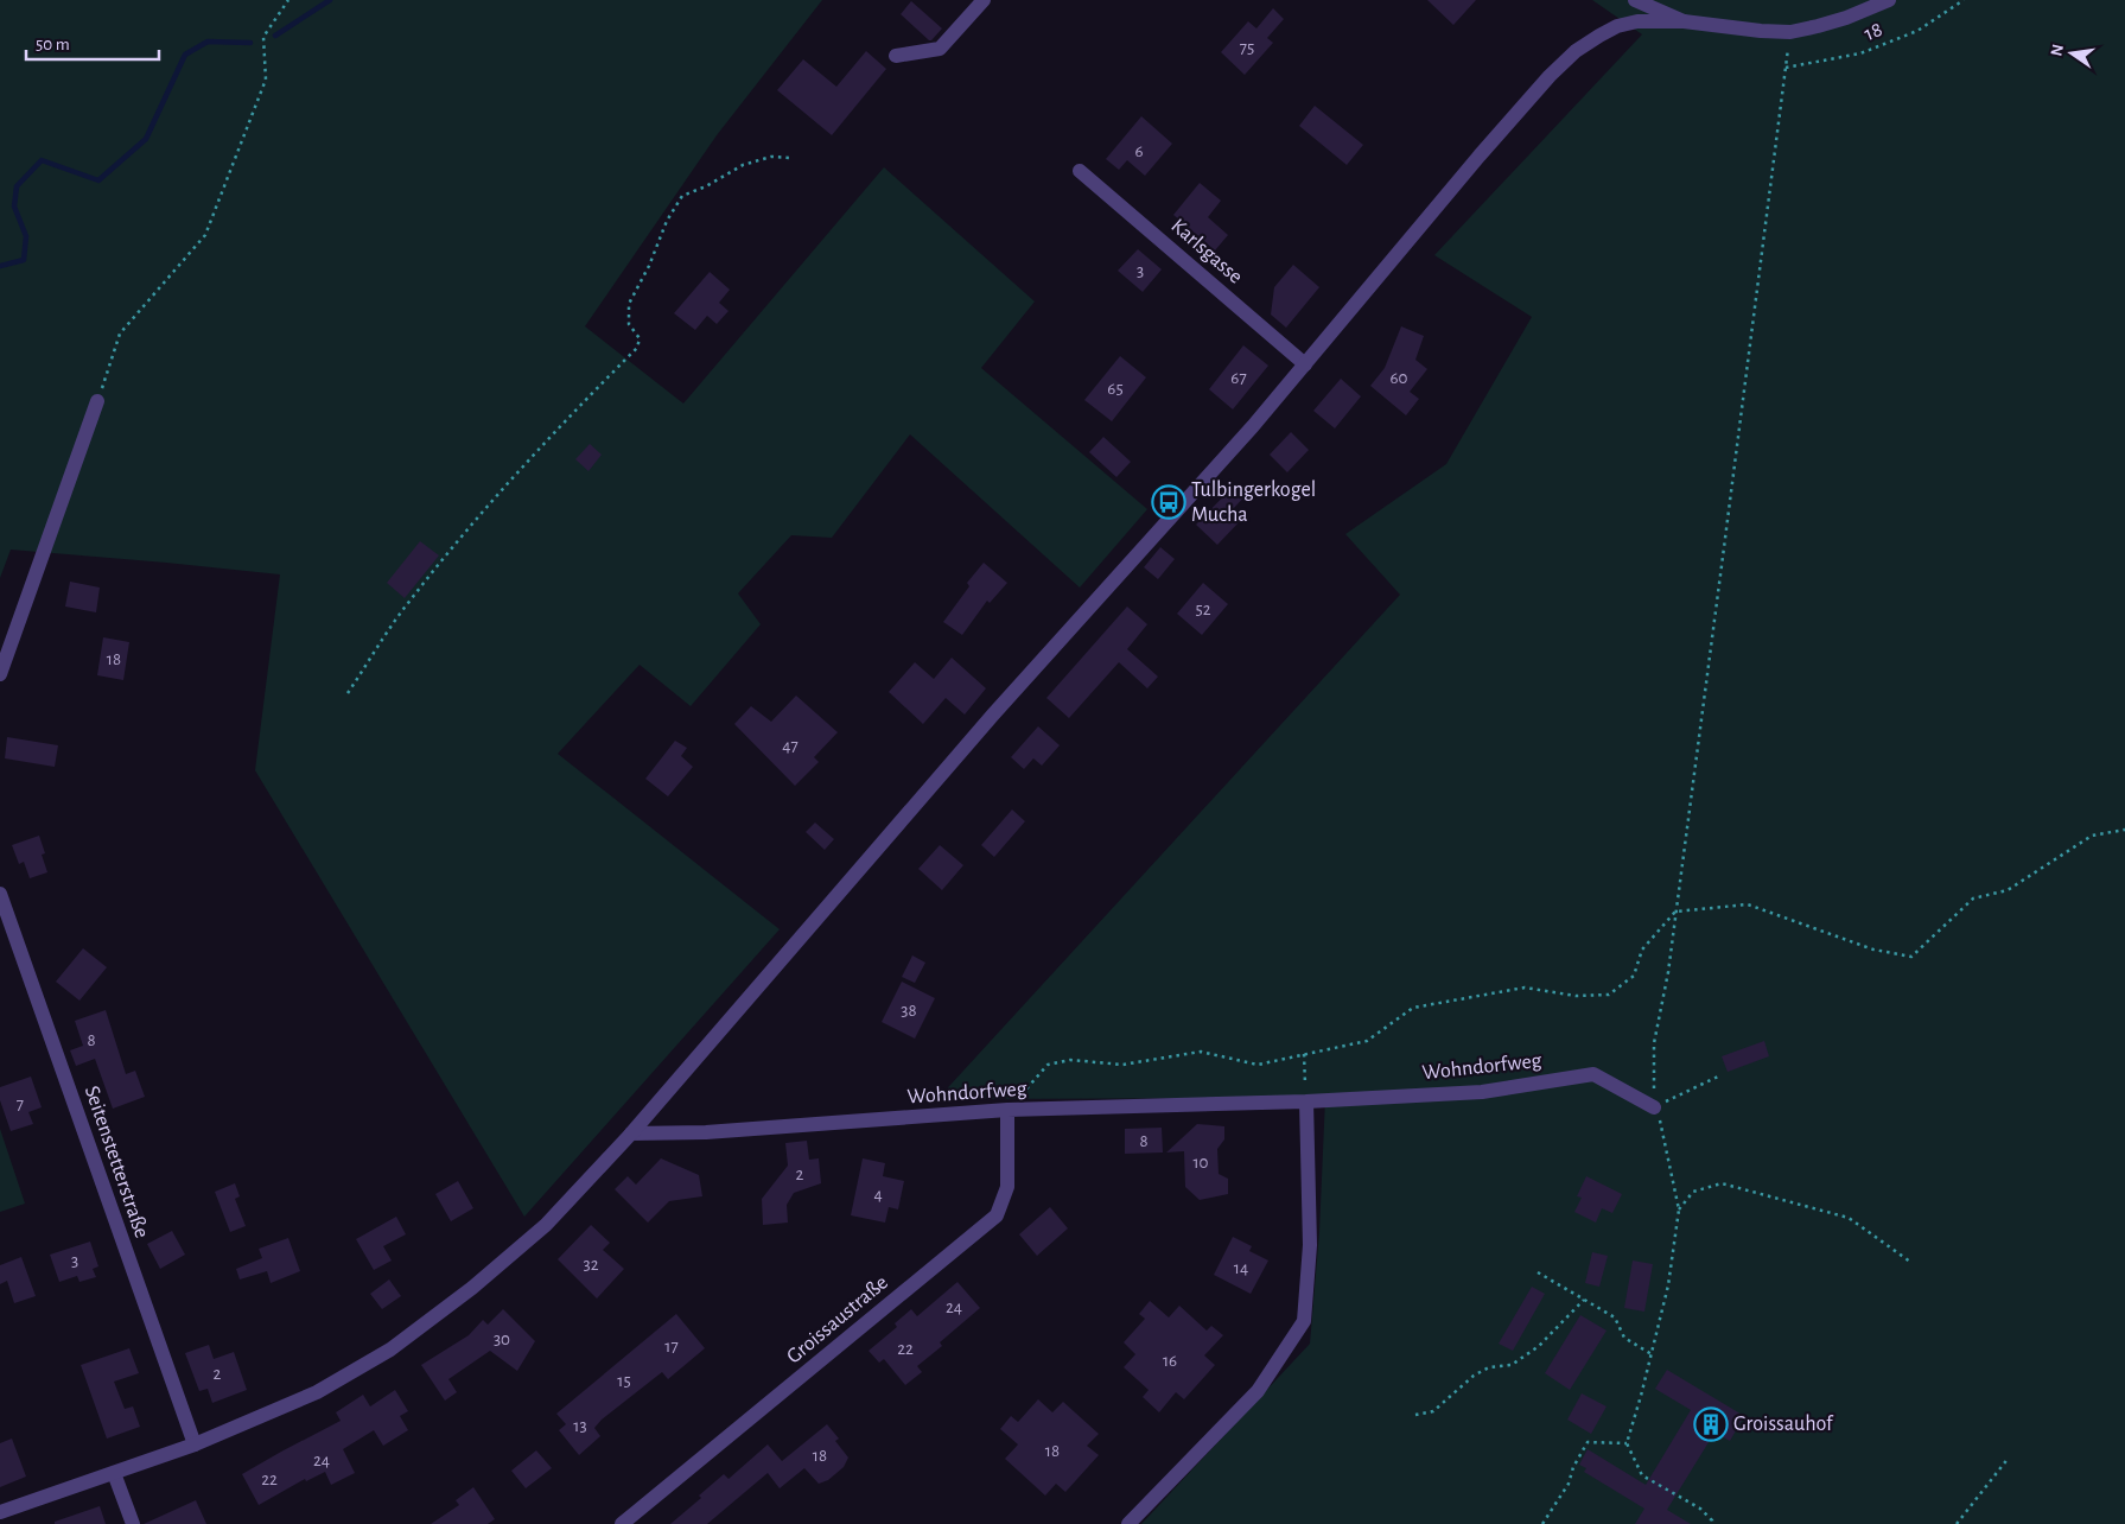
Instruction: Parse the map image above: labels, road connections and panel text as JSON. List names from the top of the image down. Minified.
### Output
{"streets":{"street":["Karlsgasse","Wohndorfweg","Seitenstetterstraße","Groissaustraße"],"path":["18"]},"crossings":[["Wohndorfweg","Groissaustraße"]],"places":{"bus stop":["Tulbingerkogel Mucha"],"building":["Groissauhof"]},"house_numbers":["75","6","3","67","60","65","52","18","47","38","8","7","8","10","2","4","3","32","14","24","30","17","22","16","2","15","13","18","18","24","22"],"scale_bar":"50 m","north":"left"}
